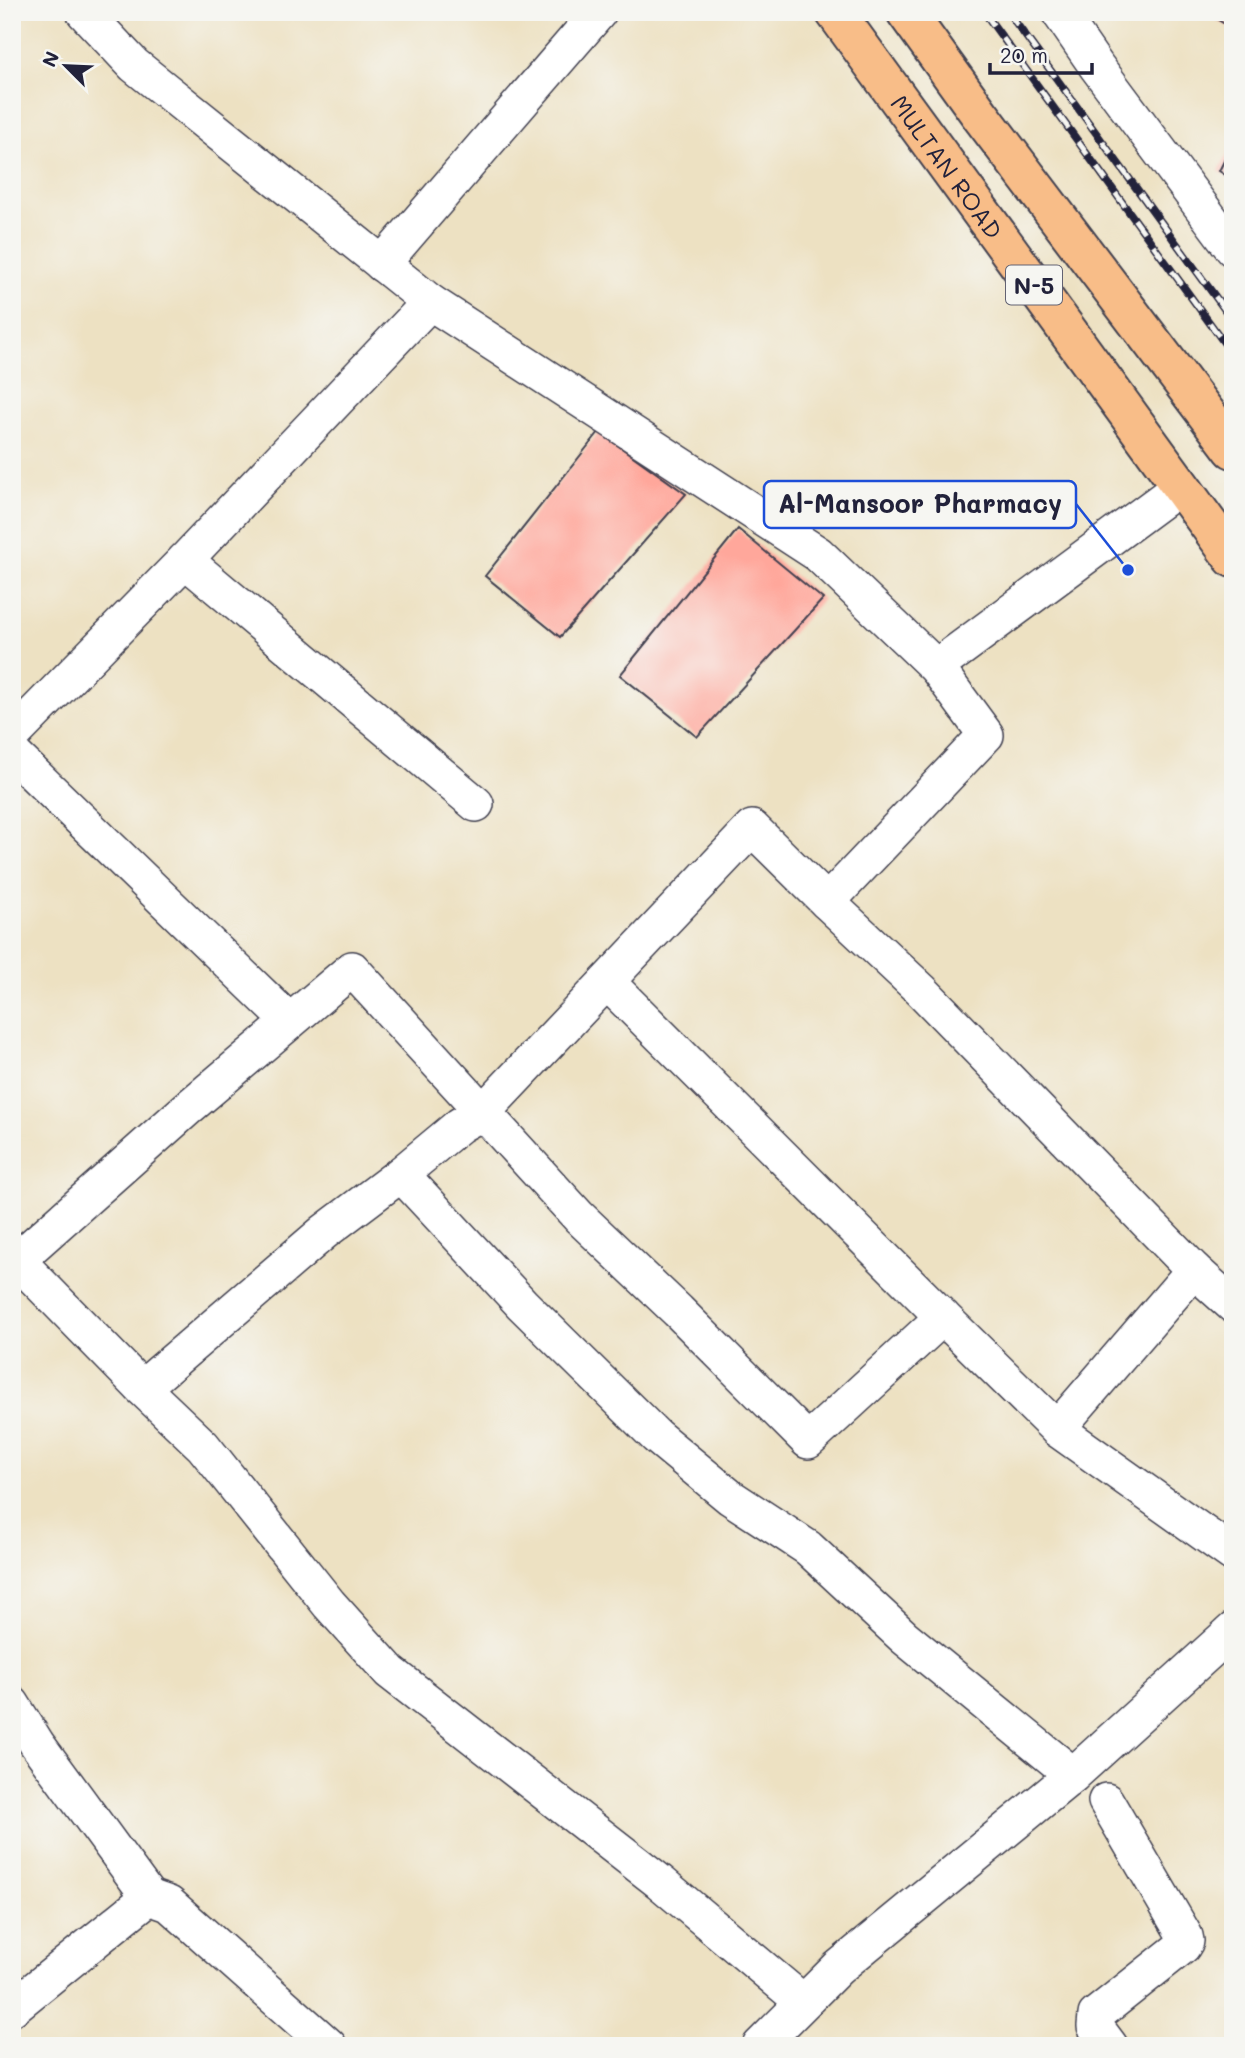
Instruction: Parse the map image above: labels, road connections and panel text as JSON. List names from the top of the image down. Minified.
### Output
{"streets":{"main road":["MULTAN ROAD","N-5"]},"places":["Al-Mansoor Pharmacy"],"scale_bar":"20 m","north":"top left"}
